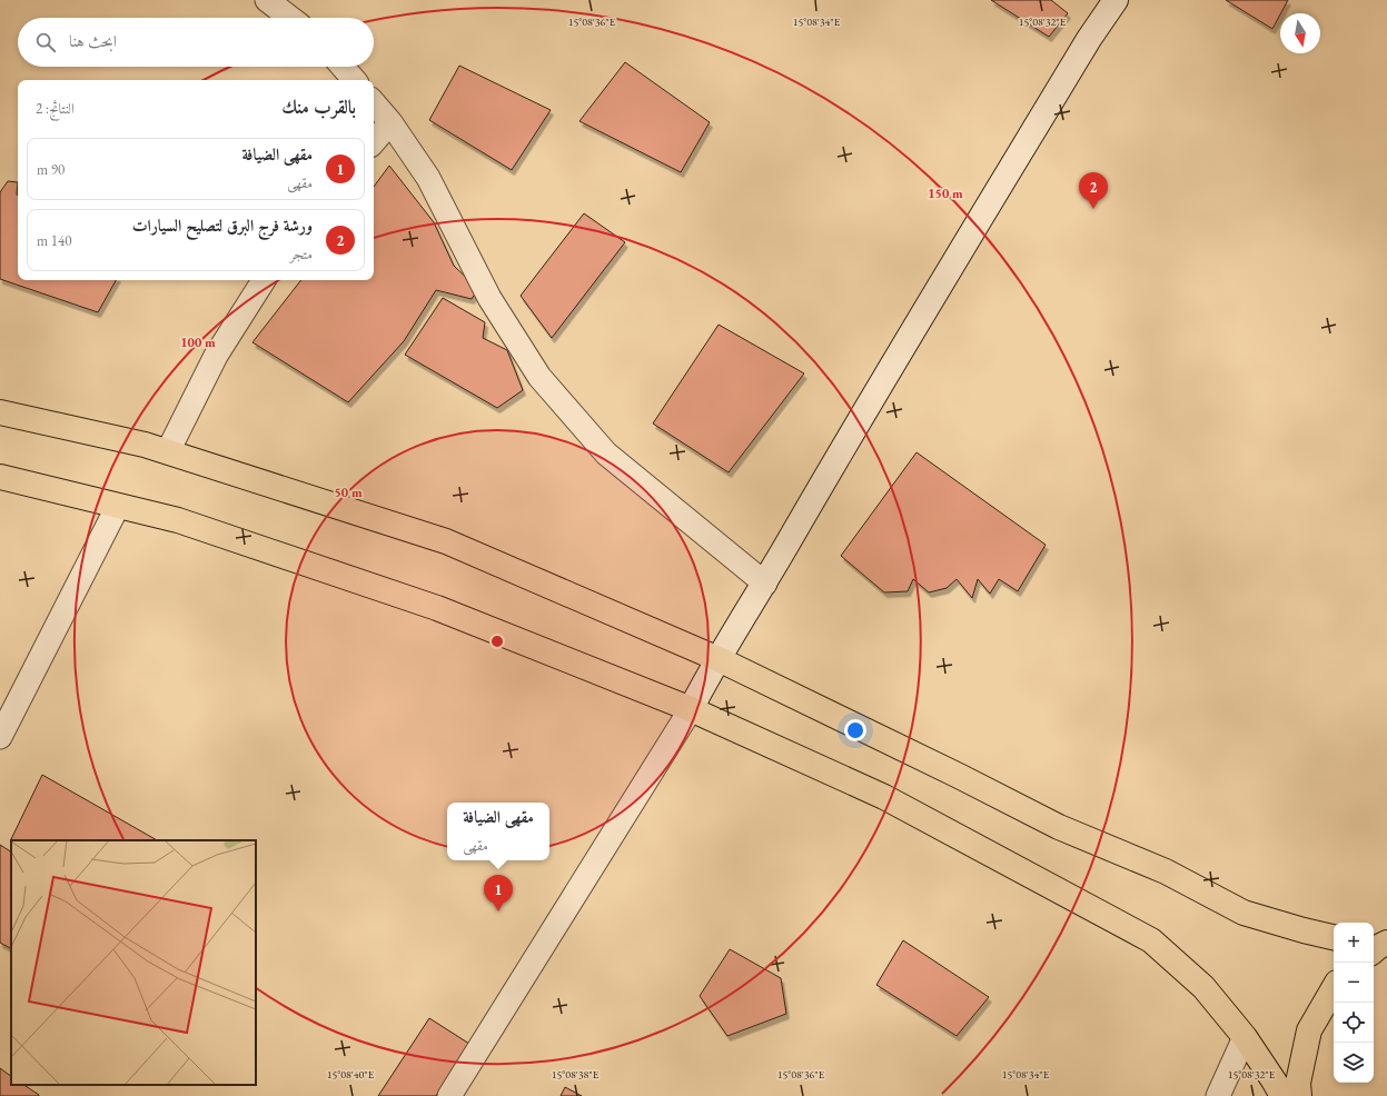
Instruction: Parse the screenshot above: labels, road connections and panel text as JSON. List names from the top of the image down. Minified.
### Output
{"north":"bottom","page":{"search":"ابحث هنا","heading":["بالقرب منك","النتائج: 2"],"list":[{"mark":"1","name":"مقهى الضيافة","note":"مقهى","value":"90 m"},{"mark":"2","name":"ورشة فرج البرق لتصليح السيارات","note":"متجر","value":"140 m"}],"pins":["2","1"],"popup":["مقهى الضيافة","مقهى"],"map_buttons":["+","−"]},"coordinates":["15°08'36\"E","15°08'34\"E","15°08'32\"E","15°08'40\"E","15°08'38\"E"],"rings":["150 m","100 m","50 m"]}
